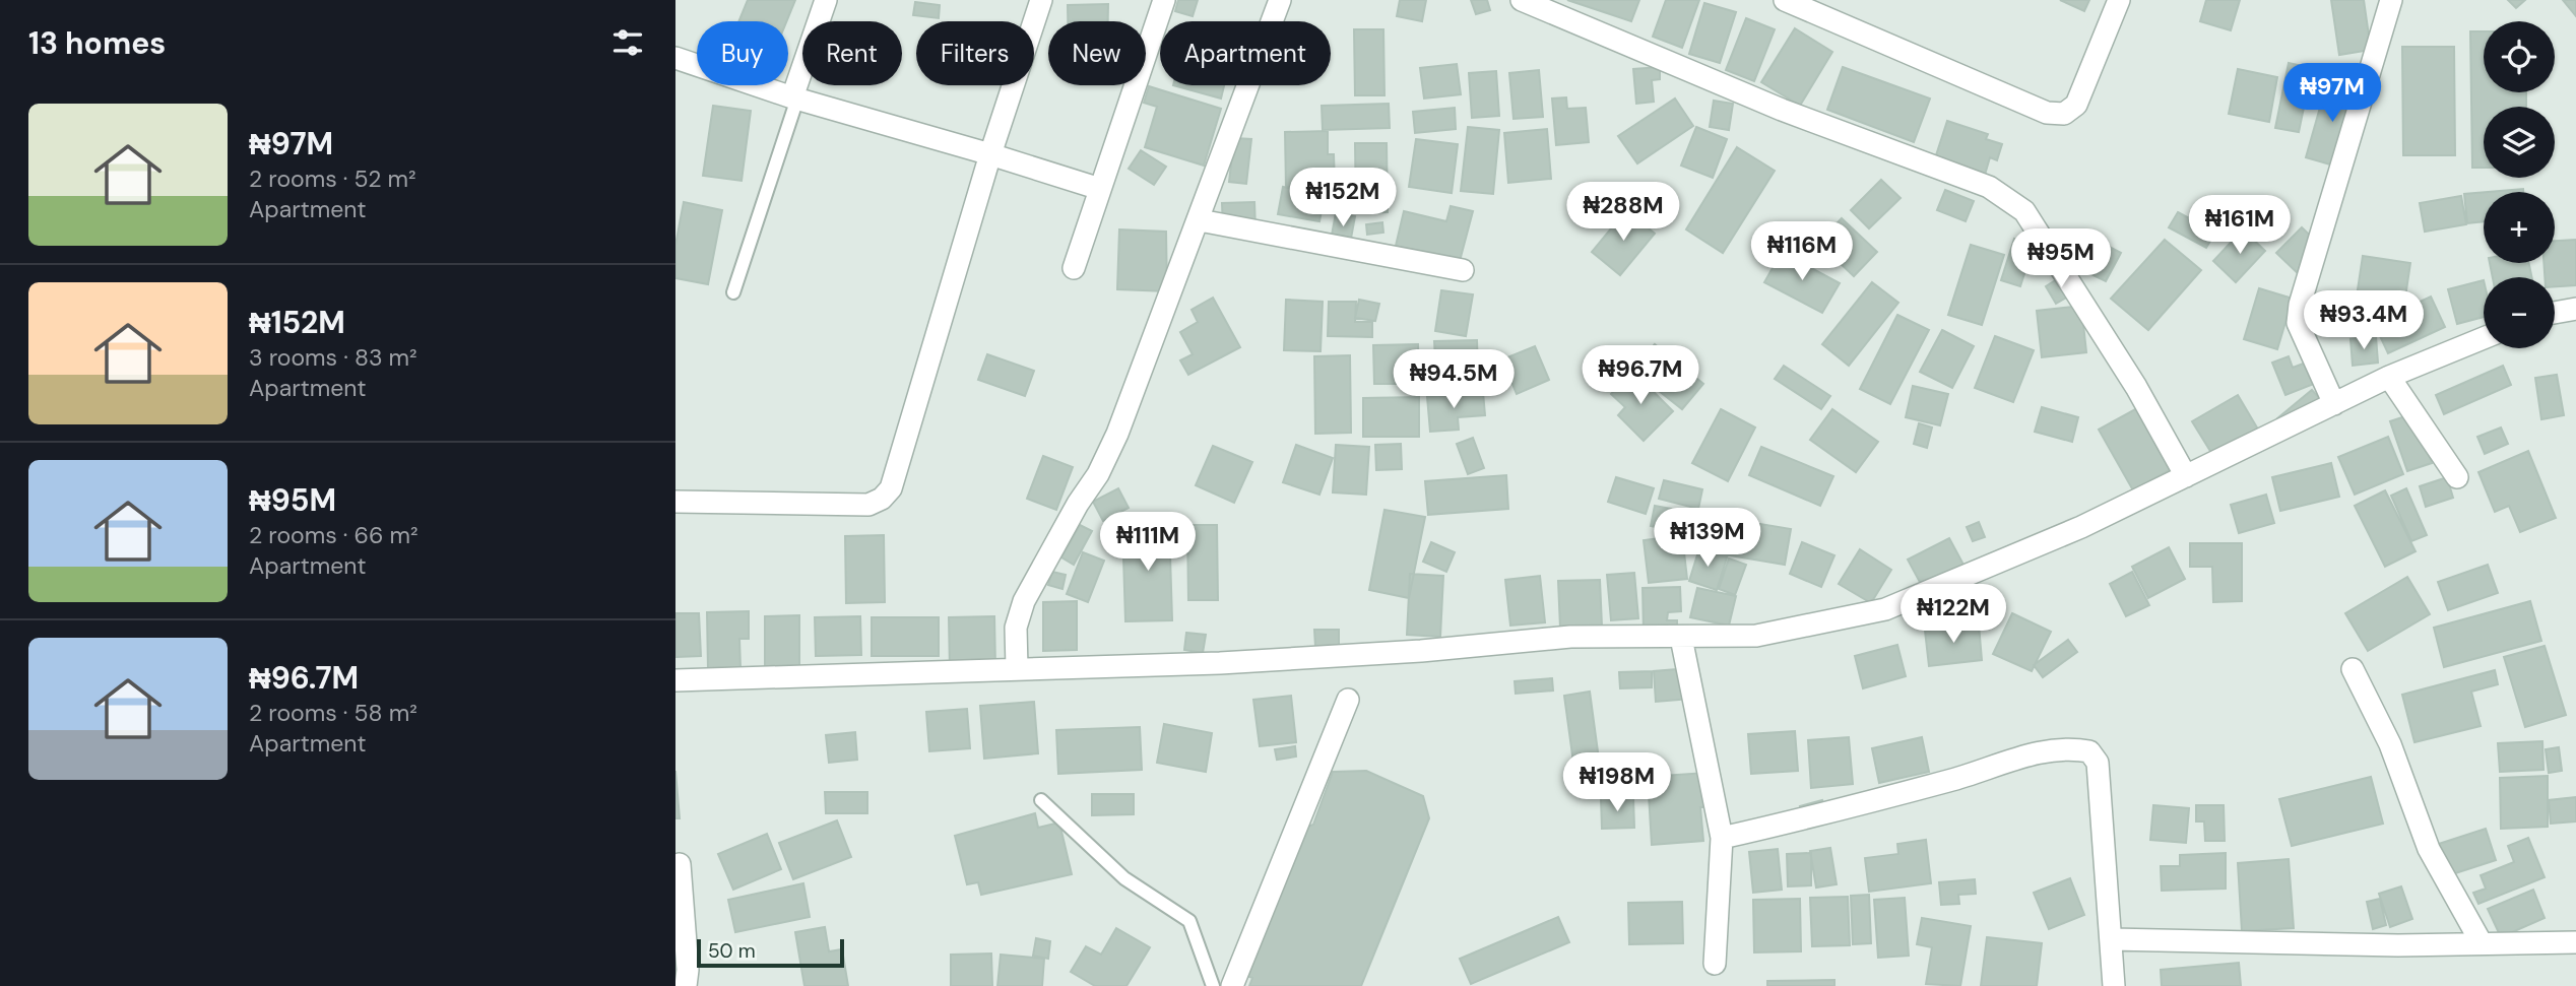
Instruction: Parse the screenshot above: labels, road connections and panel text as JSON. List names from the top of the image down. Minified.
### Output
{"scale_bar":"50 m","page":{"heading":"13 homes","map_buttons":["+","−"],"chip":["Buy","Rent","Filters","New","Apartment"],"price":["₦97M","₦152M","₦288M","₦161M","₦116M","₦95M","₦93.4M","₦96.7M","₦94.5M","₦139M","₦111M","₦122M","₦198M"],"list":[{"name":"₦97M","note":"2 rooms · 52 m² · Apartment"},{"name":"₦152M","note":"3 rooms · 83 m² · Apartment"},{"name":"₦95M","note":"2 rooms · 66 m² · Apartment"},{"name":"₦96.7M","note":"2 rooms · 58 m² · Apartment"}],"scale":"50 m"}}
